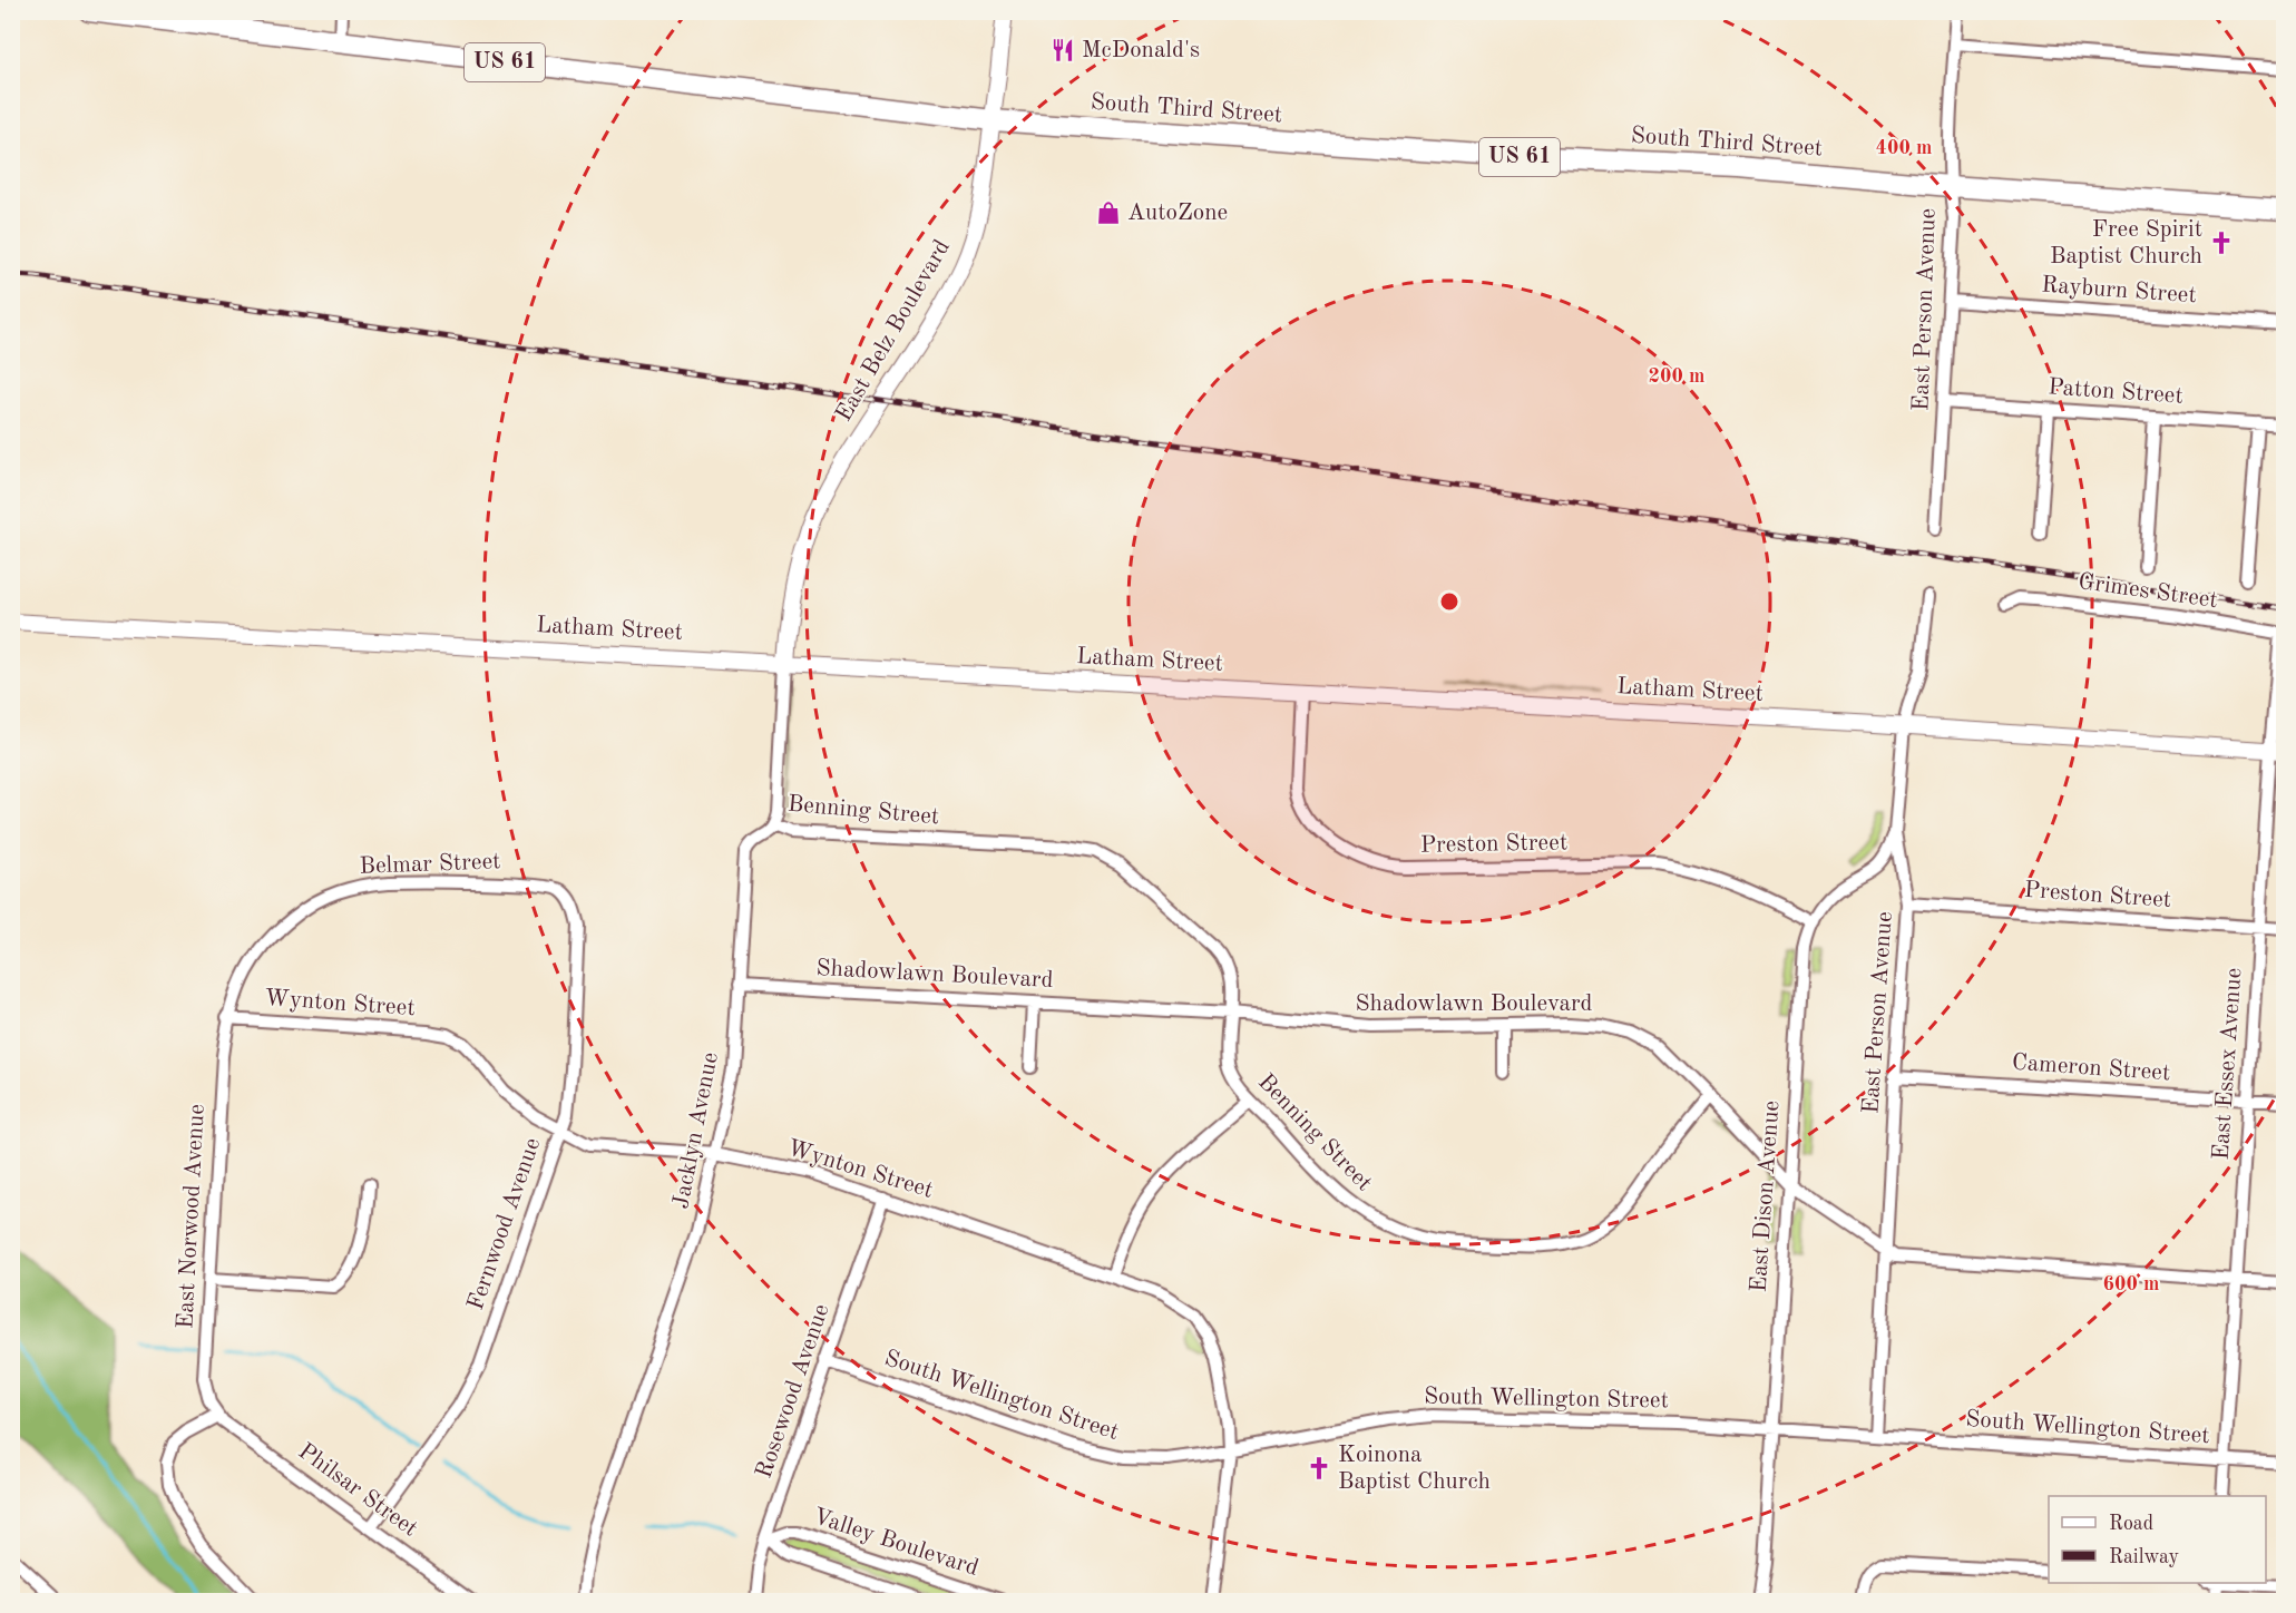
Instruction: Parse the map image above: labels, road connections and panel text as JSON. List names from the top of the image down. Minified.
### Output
{"streets":{"main road":["US 61","South Third Street"],"street":["Rayburn Street","East Person Avenue","East Belz Boulevard","Patton Street","Grimes Street","Latham Street","Benning Street","Preston Street","Belmar Street","Shadowlawn Boulevard","Wynton Street","East Essex Avenue","Cameron Street","Jacklyn Avenue","East Dison Avenue","East Norwood Avenue","Fernwood Avenue","Rosewood Avenue","South Wellington Street","Philsar Street","Valley Boulevard"]},"crossings":[["South Third Street","East Person Avenue"],["South Third Street","East Belz Boulevard"],["Rayburn Street","East Person Avenue"],["East Person Avenue","Patton Street"],["East Person Avenue","Latham Street"],["East Person Avenue","Preston Street"],["East Person Avenue","Shadowlawn Boulevard"],["East Person Avenue","Cameron Street"],["East Person Avenue","East Dison Avenue"],["East Person Avenue","South Wellington Street"],["East Belz Boulevard","Latham Street"],["Grimes Street","East Essex Avenue"],["Latham Street","Preston Street"],["Latham Street","East Essex Avenue"],["Benning Street","Shadowlawn Boulevard"],["Benning Street","Jacklyn Avenue"],["Preston Street","East Essex Avenue"],["Preston Street","East Dison Avenue"],["Belmar Street","Wynton Street"],["Belmar Street","East Norwood Avenue"],["Belmar Street","Fernwood Avenue"],["Shadowlawn Boulevard","East Essex Avenue"],["Shadowlawn Boulevard","Jacklyn Avenue"],["Shadowlawn Boulevard","East Dison Avenue"],["Wynton Street","Jacklyn Avenue"],["Wynton Street","East Norwood Avenue"],["Wynton Street","Fernwood Avenue"],["Wynton Street","Rosewood Avenue"],["Wynton Street","South Wellington Street"],["East Essex Avenue","Cameron Street"],["East Essex Avenue","South Wellington Street"],["East Dison Avenue","South Wellington Street"],["East Norwood Avenue","Philsar Street"],["Fernwood Avenue","Philsar Street"],["Rosewood Avenue","South Wellington Street"],["Rosewood Avenue","Valley Boulevard"]],"places":{"restaurant":["McDonald's"],"shop":["AutoZone"],"church":["Free Spirit Baptist Church","Koinona Baptist Church"]},"legend":["Road","Railway"],"rings":["400 m","200 m","600 m"]}
